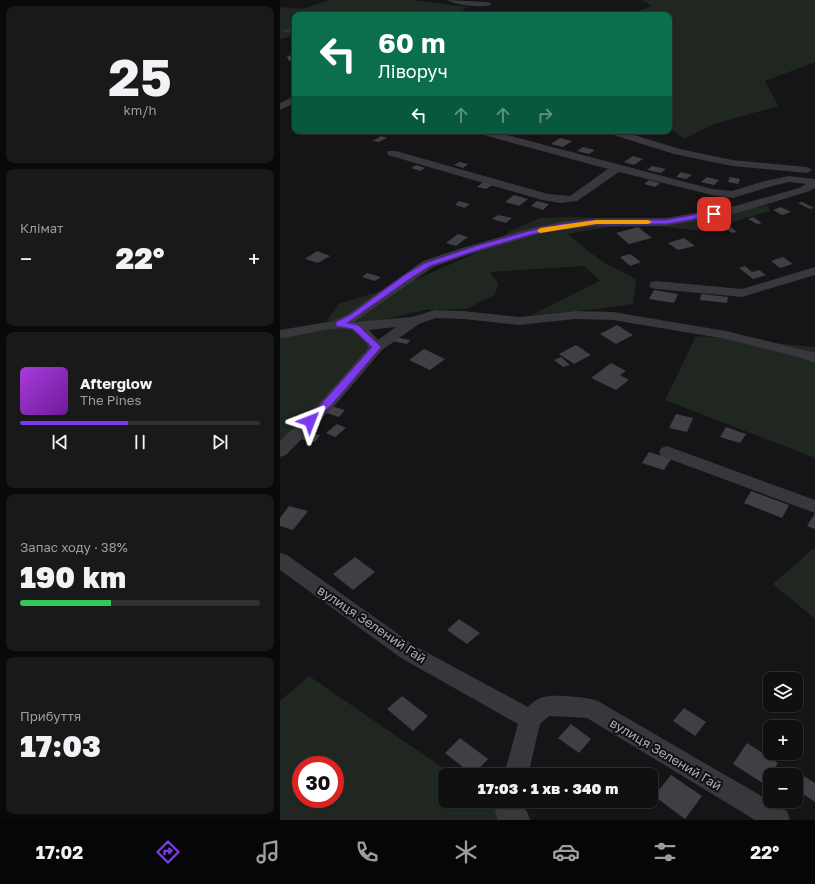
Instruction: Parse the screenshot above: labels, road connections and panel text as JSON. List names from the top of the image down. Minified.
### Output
{"streets":{"street":["вулиця Зелений Гай"]},"page":{"tile":[["25","km/h"],"Клімат",["Запас ходу · 38%","190 km"],["Прибуття","17:03"]],"turn":["60 m","Ліворуч"],"heat":["−","22°","+"],"song":["Afterglow","The Pines"],"map_buttons":["+","−"],"limit":"30","trip":"17:03 · 1 хв · 340 m","tabs":["17:02","22°"]}}
